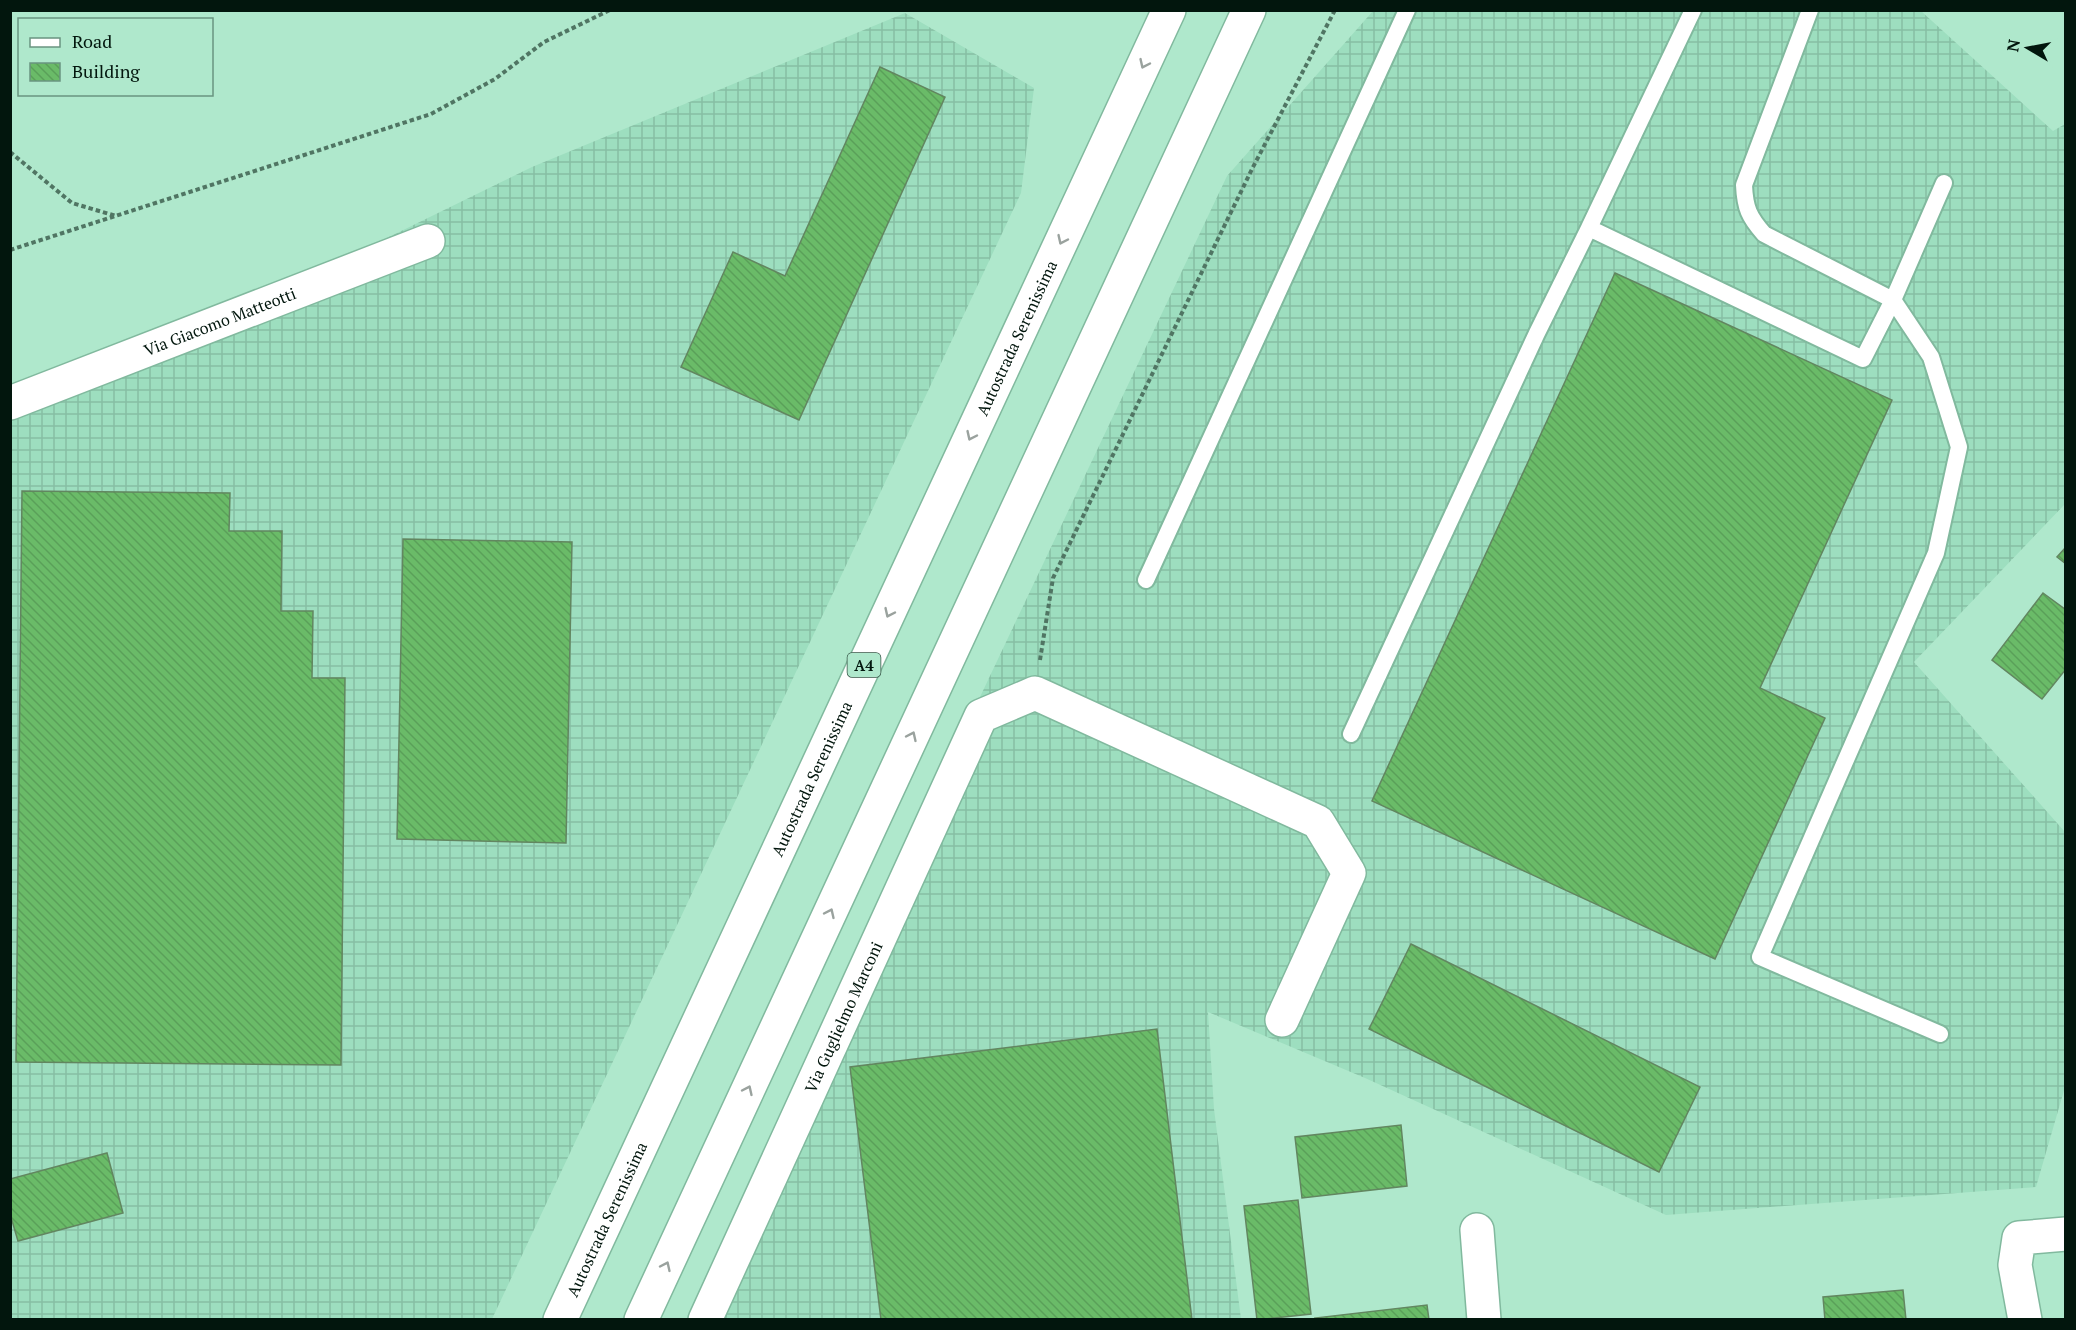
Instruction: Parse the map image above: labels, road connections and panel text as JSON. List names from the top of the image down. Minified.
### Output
{"streets":{"main road":["Via Giacomo Matteotti","Autostrada Serenissima","A4","Via Guglielmo Marconi"]},"legend":["Road","Building"],"north":"left"}
